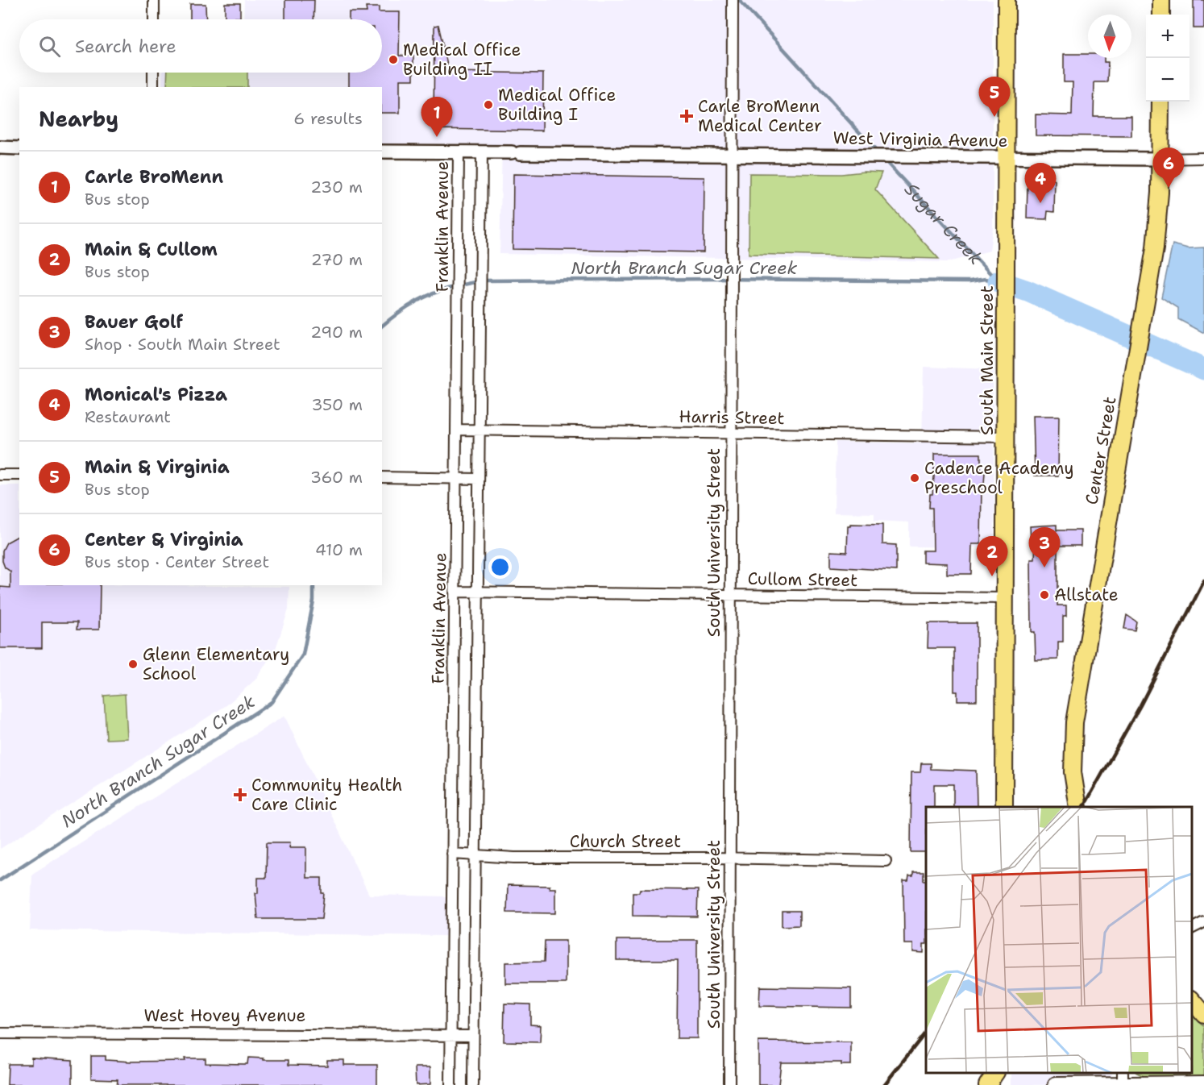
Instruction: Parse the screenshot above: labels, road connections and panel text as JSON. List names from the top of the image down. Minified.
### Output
{"streets":{"main road":["South Main Street","Center Street"],"street":["West Virginia Avenue","Franklin Avenue","Harris Street","South University Street","Cullom Street","Church Street","West Hovey Avenue"]},"crossings":[["West Virginia Avenue","Franklin Avenue"],["West Virginia Avenue","South Main Street"],["West Virginia Avenue","Center Street"],["West Virginia Avenue","South University Street"],["Franklin Avenue","Harris Street"],["Franklin Avenue","Cullom Street"],["Franklin Avenue","Church Street"],["Franklin Avenue","West Hovey Avenue"],["South Main Street","Harris Street"],["South Main Street","Cullom Street"],["Harris Street","South University Street"],["South University Street","Cullom Street"],["South University Street","Church Street"]],"water":["Sugar Creek","North Branch Sugar Creek"],"places":{"other":["Medical Office Building II","Medical Office Building I","Cadence Academy Preschool","Allstate","Glenn Elementary School"],"health":["Carle BroMenn Medical Center","Community Health Care Clinic"]},"north":"bottom","page":{"map_buttons":["+","−"],"search":"Search here","pins":["5","1","6","4","3","2"],"heading":["Nearby","6 results"],"list":[{"mark":"1","name":"Carle BroMenn","note":"Bus stop","value":"230 m"},{"mark":"2","name":"Main & Cullom","note":"Bus stop","value":"270 m"},{"mark":"3","name":"Bauer Golf","note":"Shop · South Main Street","value":"290 m"},{"mark":"4","name":"Monical's Pizza","note":"Restaurant","value":"350 m"},{"mark":"5","name":"Main & Virginia","note":"Bus stop","value":"360 m"},{"mark":"6","name":"Center & Virginia","note":"Bus stop · Center Street","value":"410 m"}]}}
